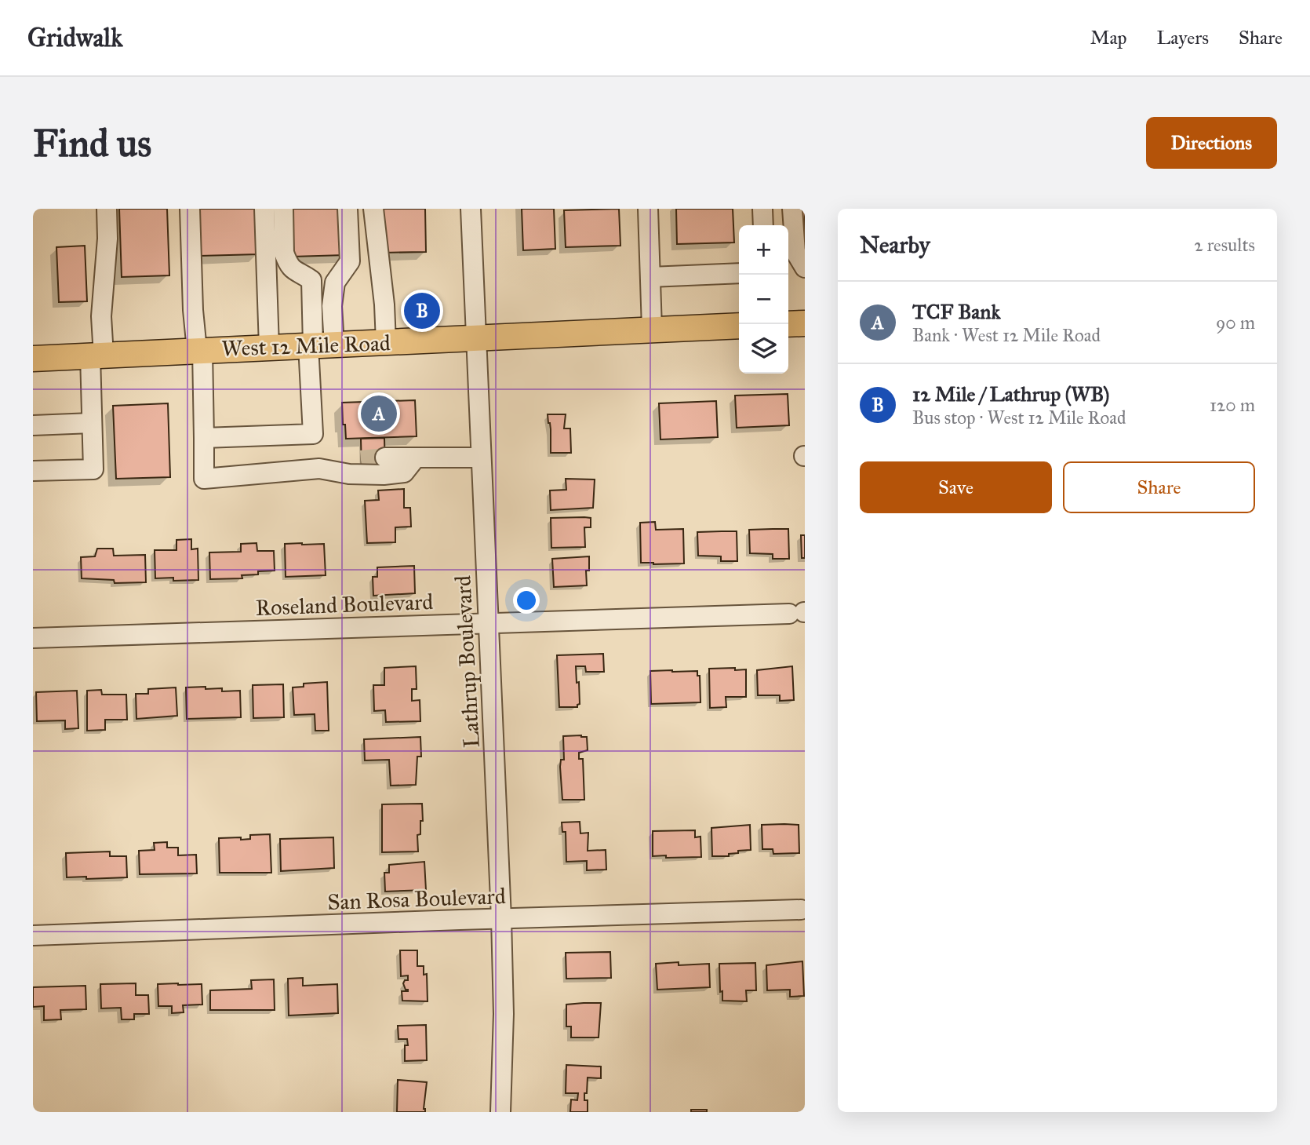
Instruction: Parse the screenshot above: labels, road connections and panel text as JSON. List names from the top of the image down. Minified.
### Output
{"streets":{"main road":["West 12 Mile Road"],"street":["Roseland Boulevard","Lathrup Boulevard","San Rosa Boulevard"]},"crossings":[["West 12 Mile Road","Lathrup Boulevard"],["Roseland Boulevard","Lathrup Boulevard"],["Lathrup Boulevard","San Rosa Boulevard"]],"page":{"header":"Gridwalk","nav":["Map","Layers","Share"],"buttons":["Directions",["Save","Share"]],"title":"Find us","heading":["Nearby","2 results"],"map_buttons":["+","−"],"list":[{"mark":"A","name":"TCF Bank","note":"Bank · West 12 Mile Road","value":"90 m"},{"mark":"B","name":"12 Mile / Lathrup (WB)","note":"Bus stop · West 12 Mile Road","value":"120 m"}],"pins":["B","A"]}}
